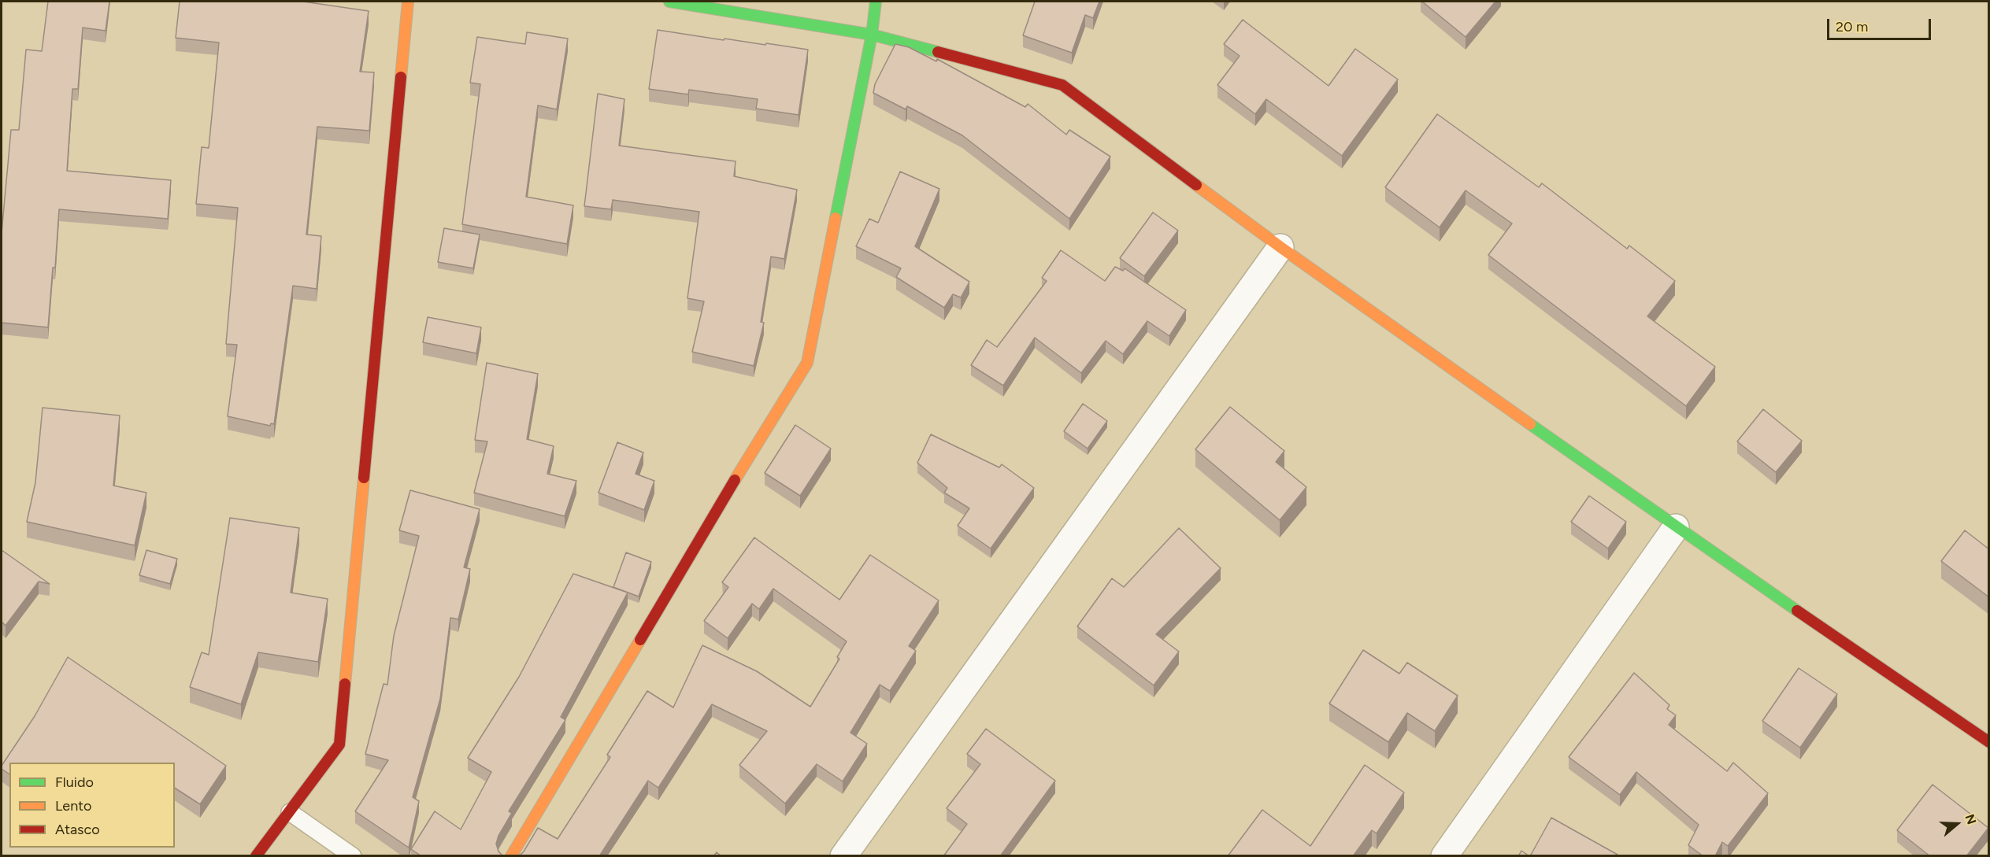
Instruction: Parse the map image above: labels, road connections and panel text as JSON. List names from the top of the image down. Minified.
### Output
{"legend":["Fluido","Lento","Atasco"],"scale_bar":"20 m","north":"right"}
